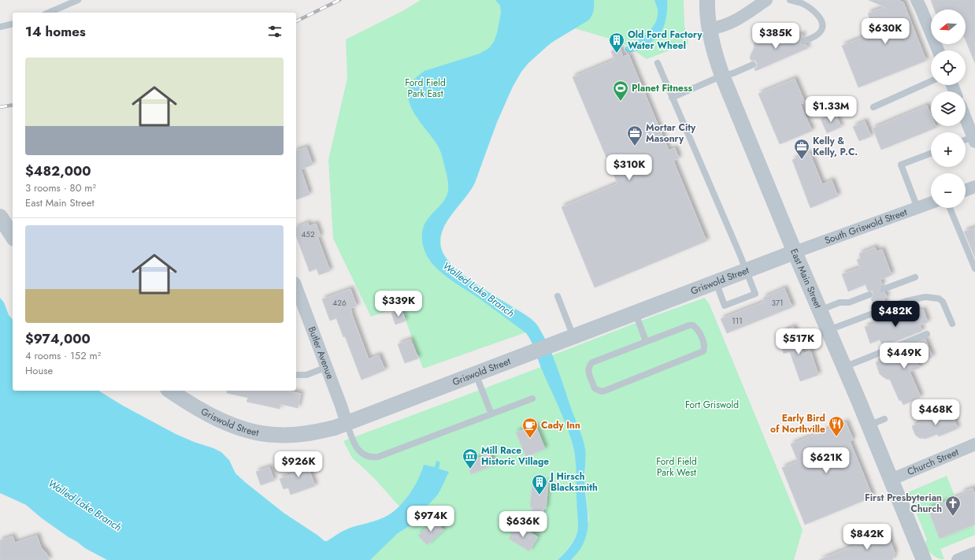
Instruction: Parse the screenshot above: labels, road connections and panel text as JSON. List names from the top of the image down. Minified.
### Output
{"streets":{"street":["South Griswold Street","East Main Street","Griswold Street","Butler Avenue","Church Street"]},"crossings":[["South Griswold Street","East Main Street"],["South Griswold Street","Griswold Street"],["East Main Street","Griswold Street"],["East Main Street","Church Street"],["Griswold Street","Butler Avenue"]],"water":["Walled Lake Branch"],"parks":["Ford Field Park East","Fort Griswold","Ford Field Park West"],"places":{"building":["Old Ford Factory Water Wheel","J Hirsch Blacksmith"],"sports":["Planet Fitness"],"office":["Mortar City Masonry","Kelly & Kelly, P.C."],"restaurant":["Early Bird of Northville"],"cafe":["Cady Inn"],"museum":["Mill Race Historic Village"],"church":["First Presbyterian Church"]},"house_numbers":["452","426","371","111"],"north":"left","page":{"map_buttons":["+","−"],"heading":"14 homes","price":["$630K","$385K","$1.33M","$310K","$339K","$482K","$517K","$449K","$468K","$621K","$926K","$974K","$636K","$842K"],"list":[{"name":"$482,000","note":"3 rooms · 80 m² · East Main Street"},{"name":"$974,000","note":"4 rooms · 152 m² · House"}]}}
